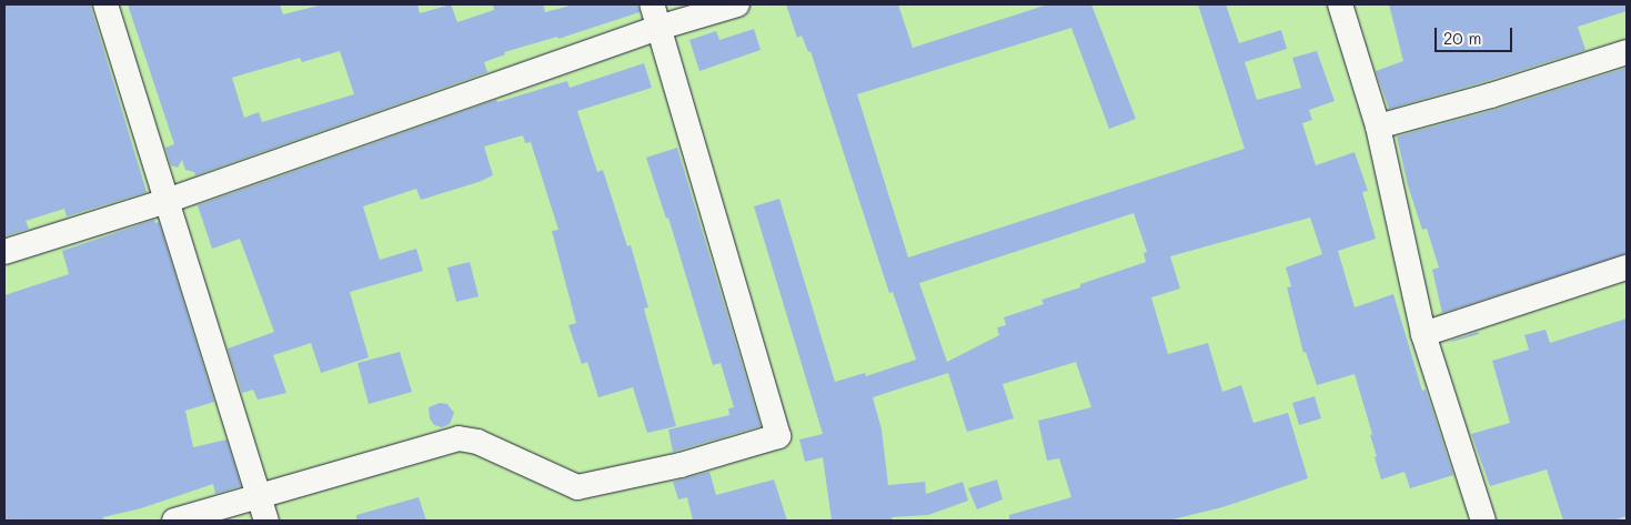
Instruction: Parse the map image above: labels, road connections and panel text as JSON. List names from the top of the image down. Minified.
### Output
{"scale_bar":"20 m"}
